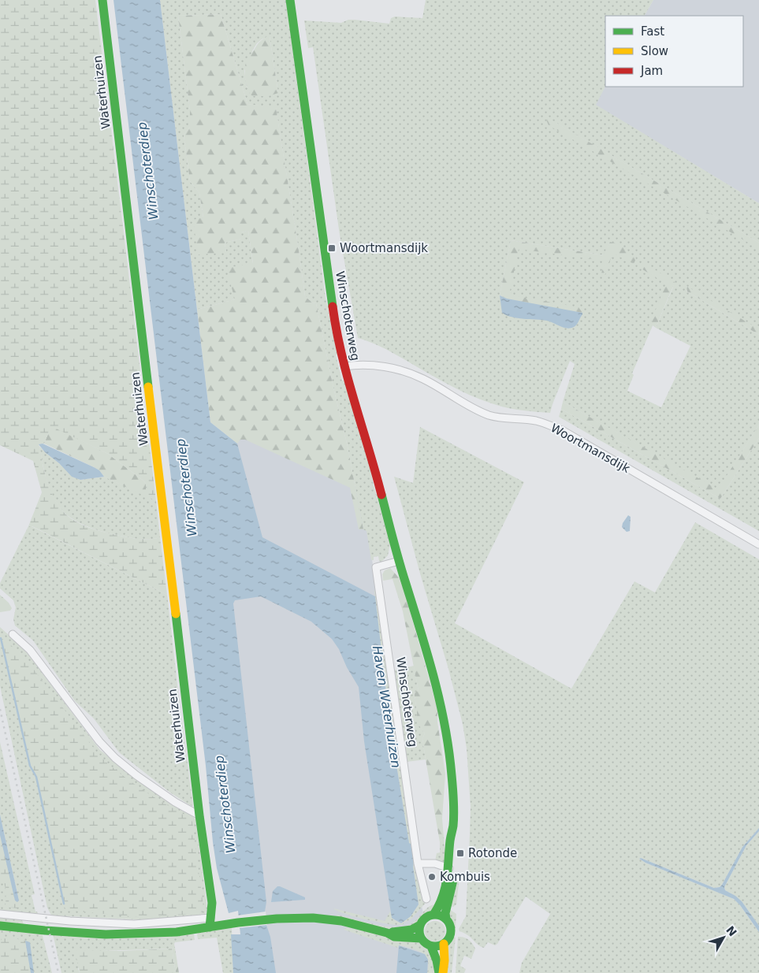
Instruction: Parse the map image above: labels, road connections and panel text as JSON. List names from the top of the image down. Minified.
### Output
{"streets":{"main road":["Waterhuizen","Winschoterweg"],"street":["Woortmansdijk"]},"crossings":[["Winschoterweg","Woortmansdijk"]],"water":["Winschoterdiep","Haven Waterhuizen"],"places":{"transit":["Woortmansdijk","Rotonde"],"other":["Kombuis"]},"legend":["Fast","Slow","Jam"],"north":"top right"}
